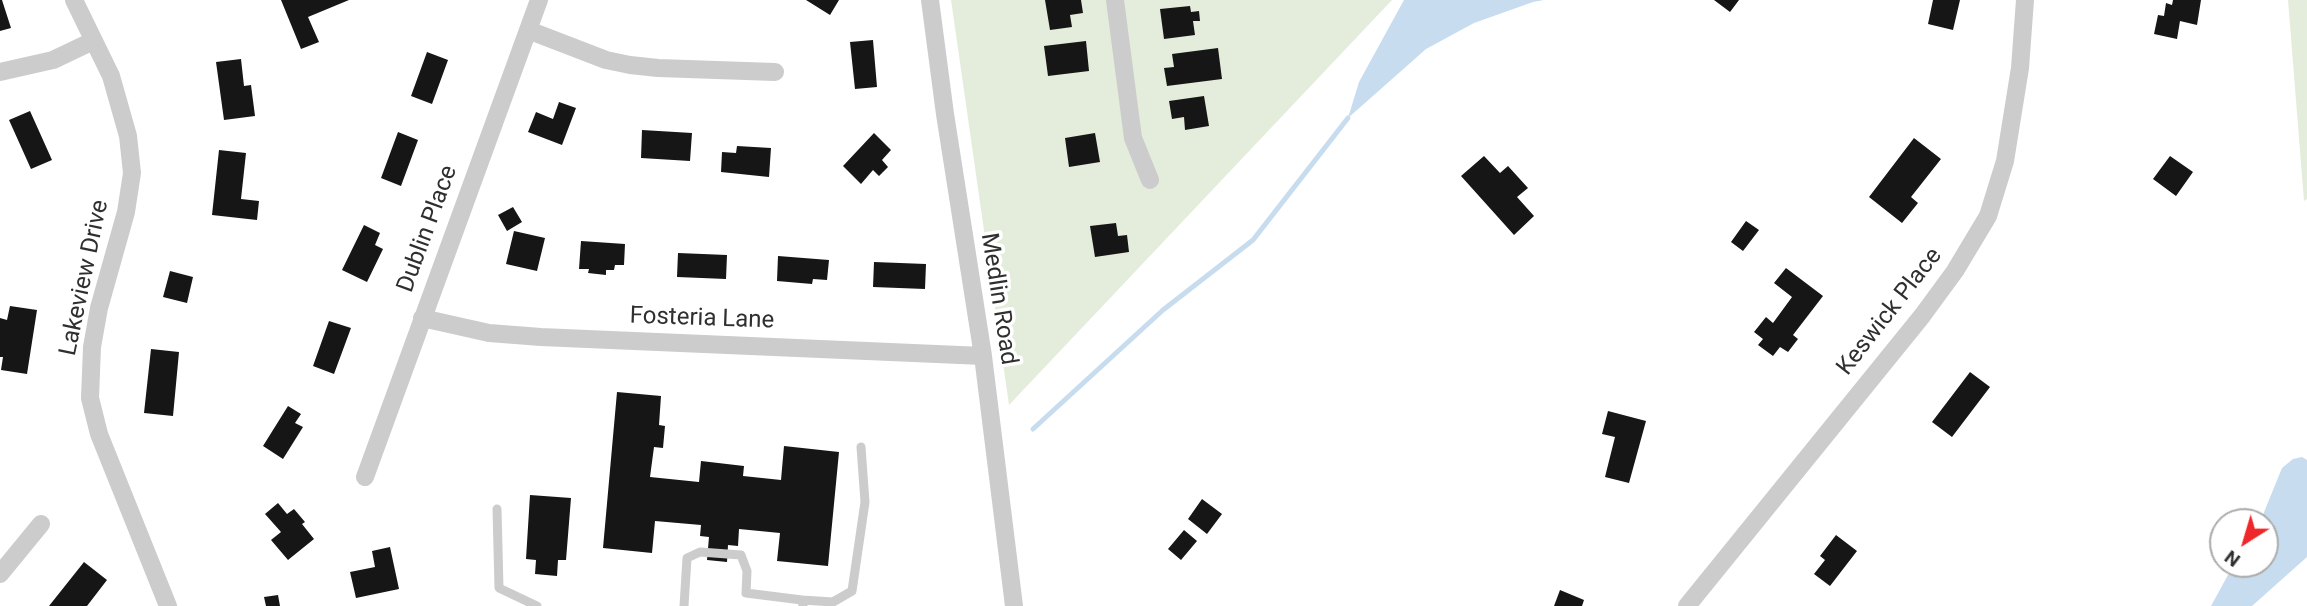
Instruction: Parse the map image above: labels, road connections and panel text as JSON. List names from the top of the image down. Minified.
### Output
{"streets":{"street":["Dublin Place","Lakeview Drive","Medlin Road","Keswick Place","Fosteria Lane"]},"crossings":[["Dublin Place","Fosteria Lane"],["Medlin Road","Fosteria Lane"]],"north":"bottom left"}
